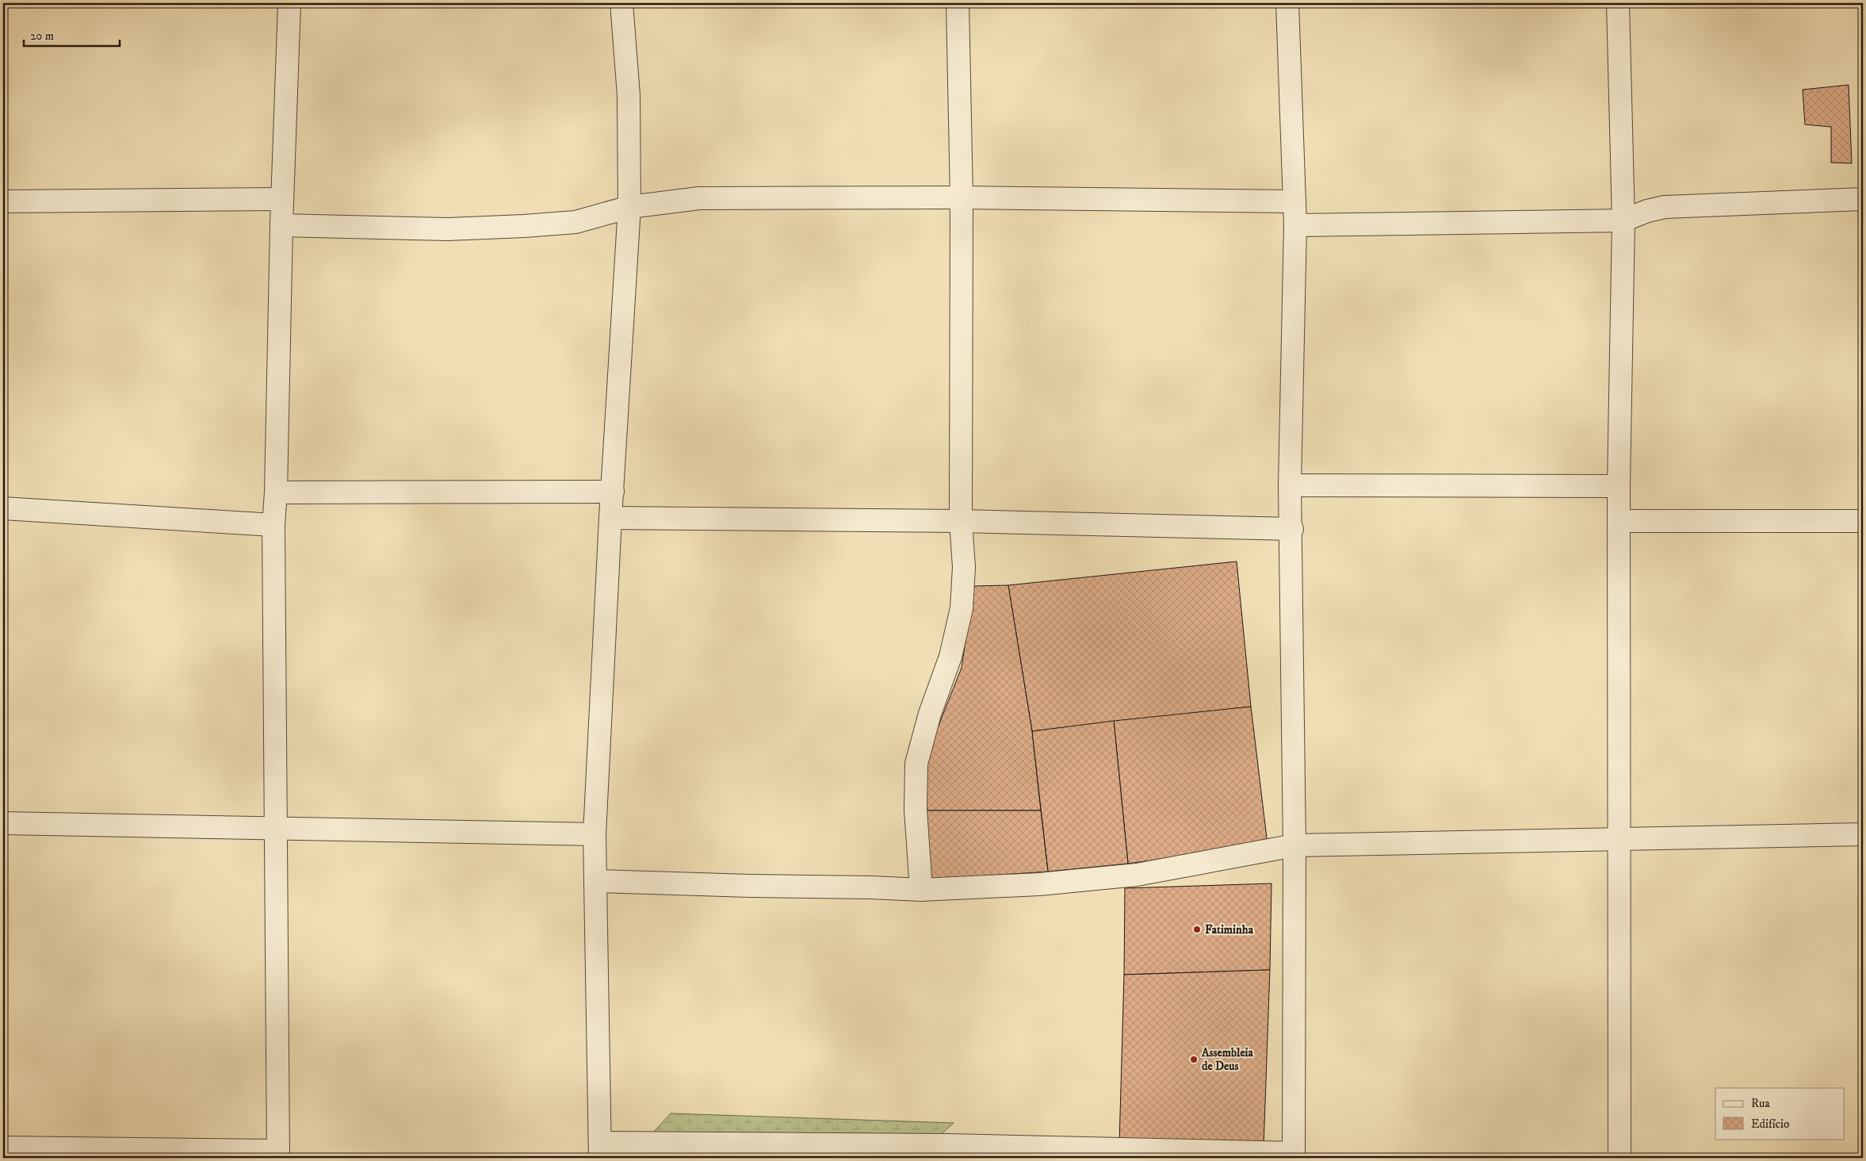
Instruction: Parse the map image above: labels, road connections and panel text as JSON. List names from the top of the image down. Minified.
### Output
{"places":["Fatiminha","Assembleia de Deus"],"legend":["Rua","Edifício"],"scale_bar":"20 m"}
